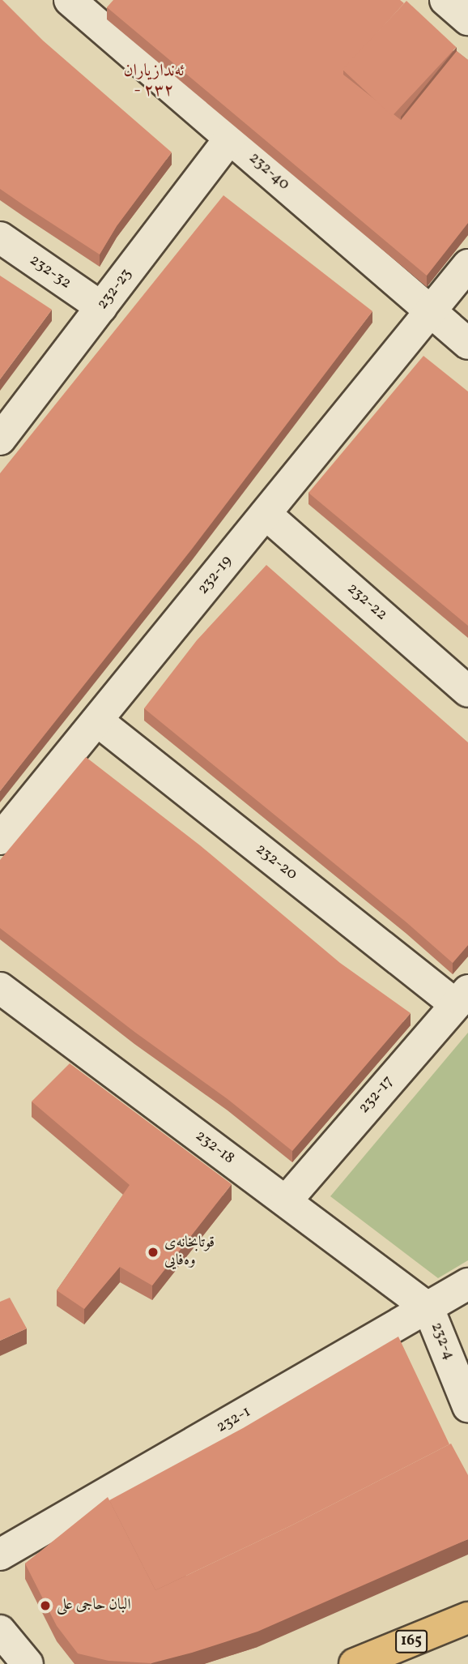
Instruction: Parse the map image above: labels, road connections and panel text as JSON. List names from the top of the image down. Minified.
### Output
{"streets":{"main road":["165"],"street":["232-40","232-32","232-23","232-19","232-22","232-20","232-17","232-18","232-4","232-1"]},"crossings":[["232-40","232-23"],["232-40","232-19"],["232-32","232-23"],["232-19","232-22"],["232-19","232-20"],["232-20","232-17"],["232-17","232-18"],["232-18","232-4"],["232-18","232-1"],["232-4","232-1"]],"districts":["ئەندازیاران - ٢٣٢"],"places":["قوتابخانەی وەفایی","البان حاجی علی"]}
